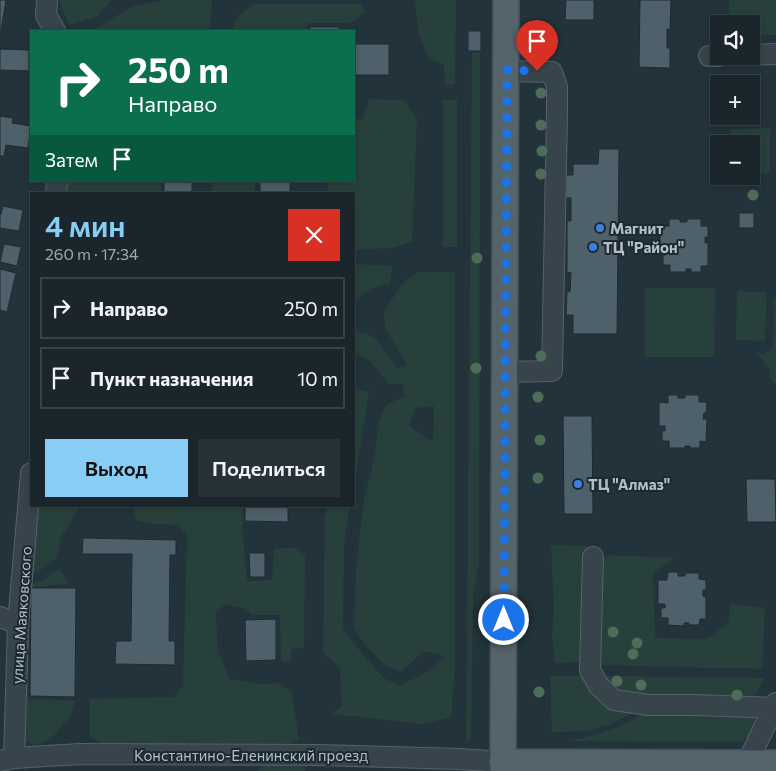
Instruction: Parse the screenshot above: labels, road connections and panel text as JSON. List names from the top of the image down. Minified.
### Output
{"streets":{"street":["улица Маяковского","Константино-Еленинский проезд"]},"crossings":[["улица Маяковского","Константино-Еленинский проезд"]],"places":["Магнит","ТЦ \"Район\"","ТЦ \"Алмаз\""],"page":{"map_buttons":["+","−"],"turn":["250 m","Направо"],"then":"Затем","heading":["4 мин","260 m · 17:34"],"list":[{"name":"Направо","value":"250 m"},{"name":"Пункт назначения","value":"10 m"}],"buttons":["Выход","Поделиться"]}}
